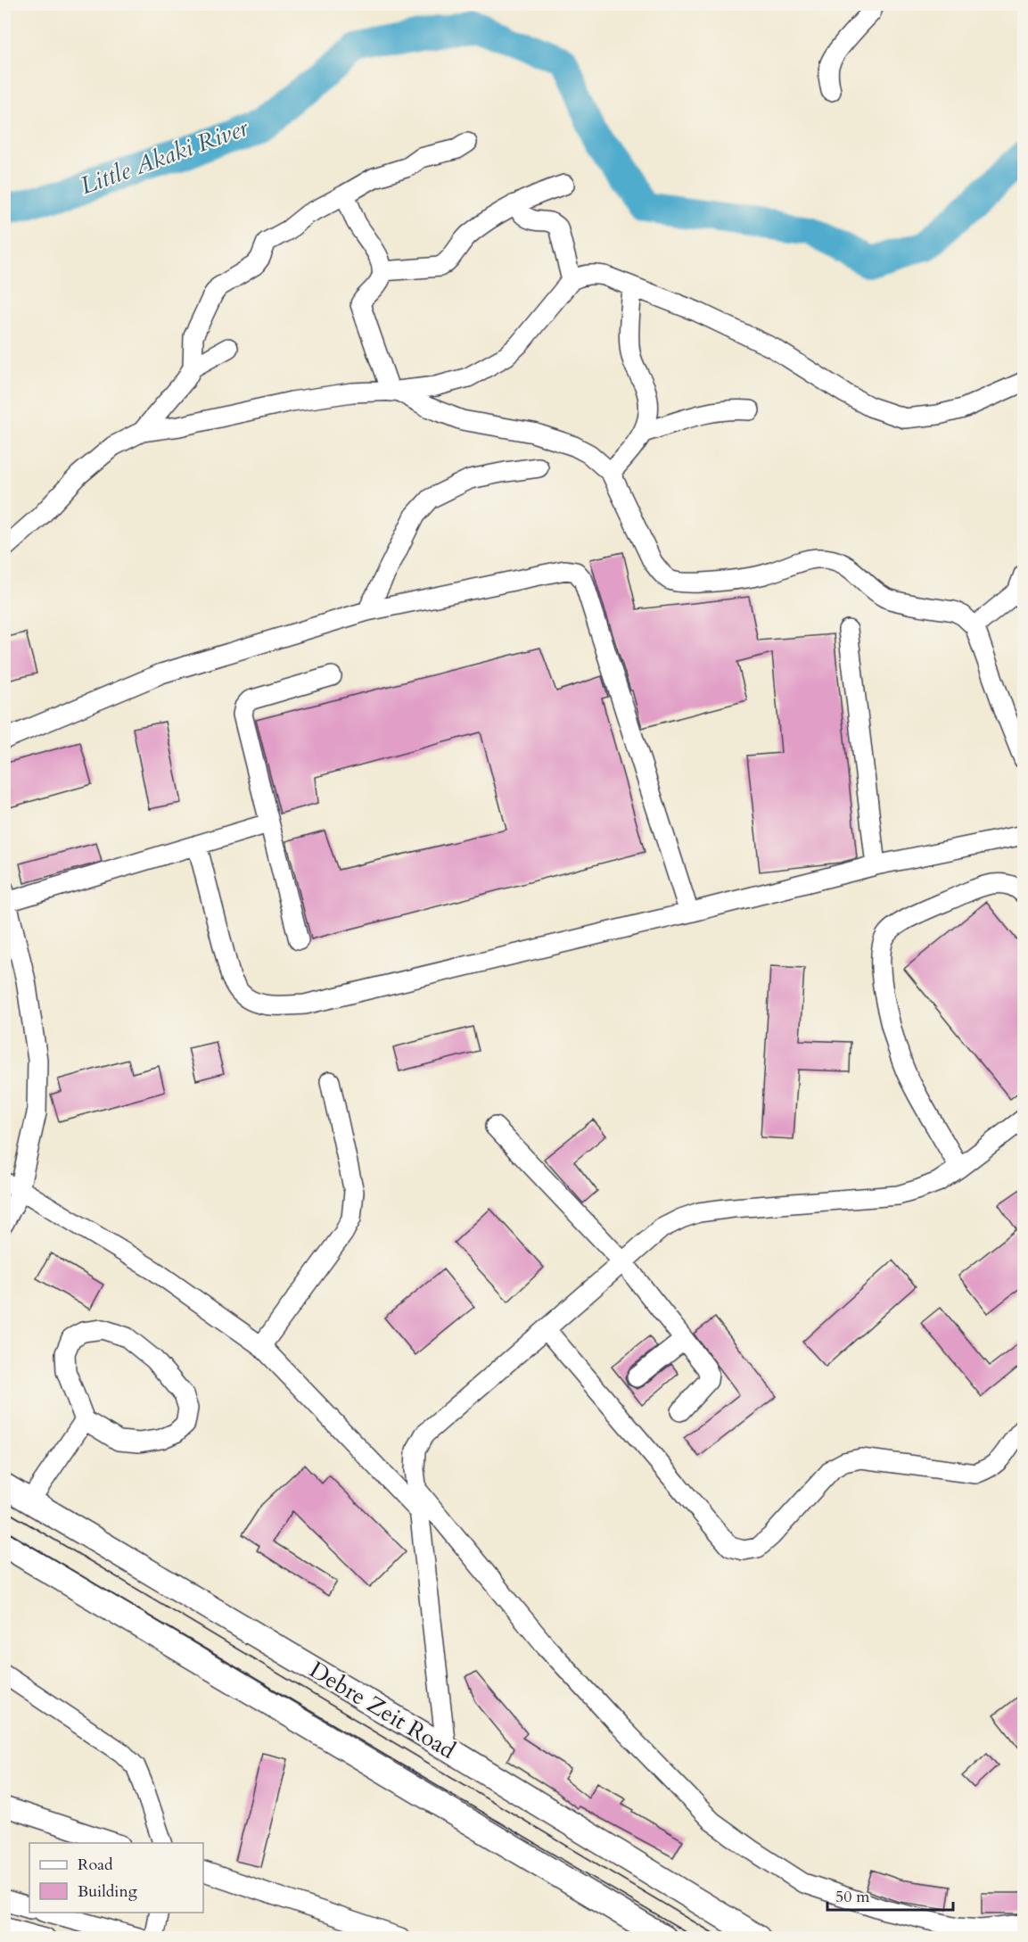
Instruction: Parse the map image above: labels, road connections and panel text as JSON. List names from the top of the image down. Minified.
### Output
{"streets":{"main road":["Debre Zeit Road"]},"water":["Little Akaki River"],"legend":["Road","Building"],"scale_bar":"50 m"}
